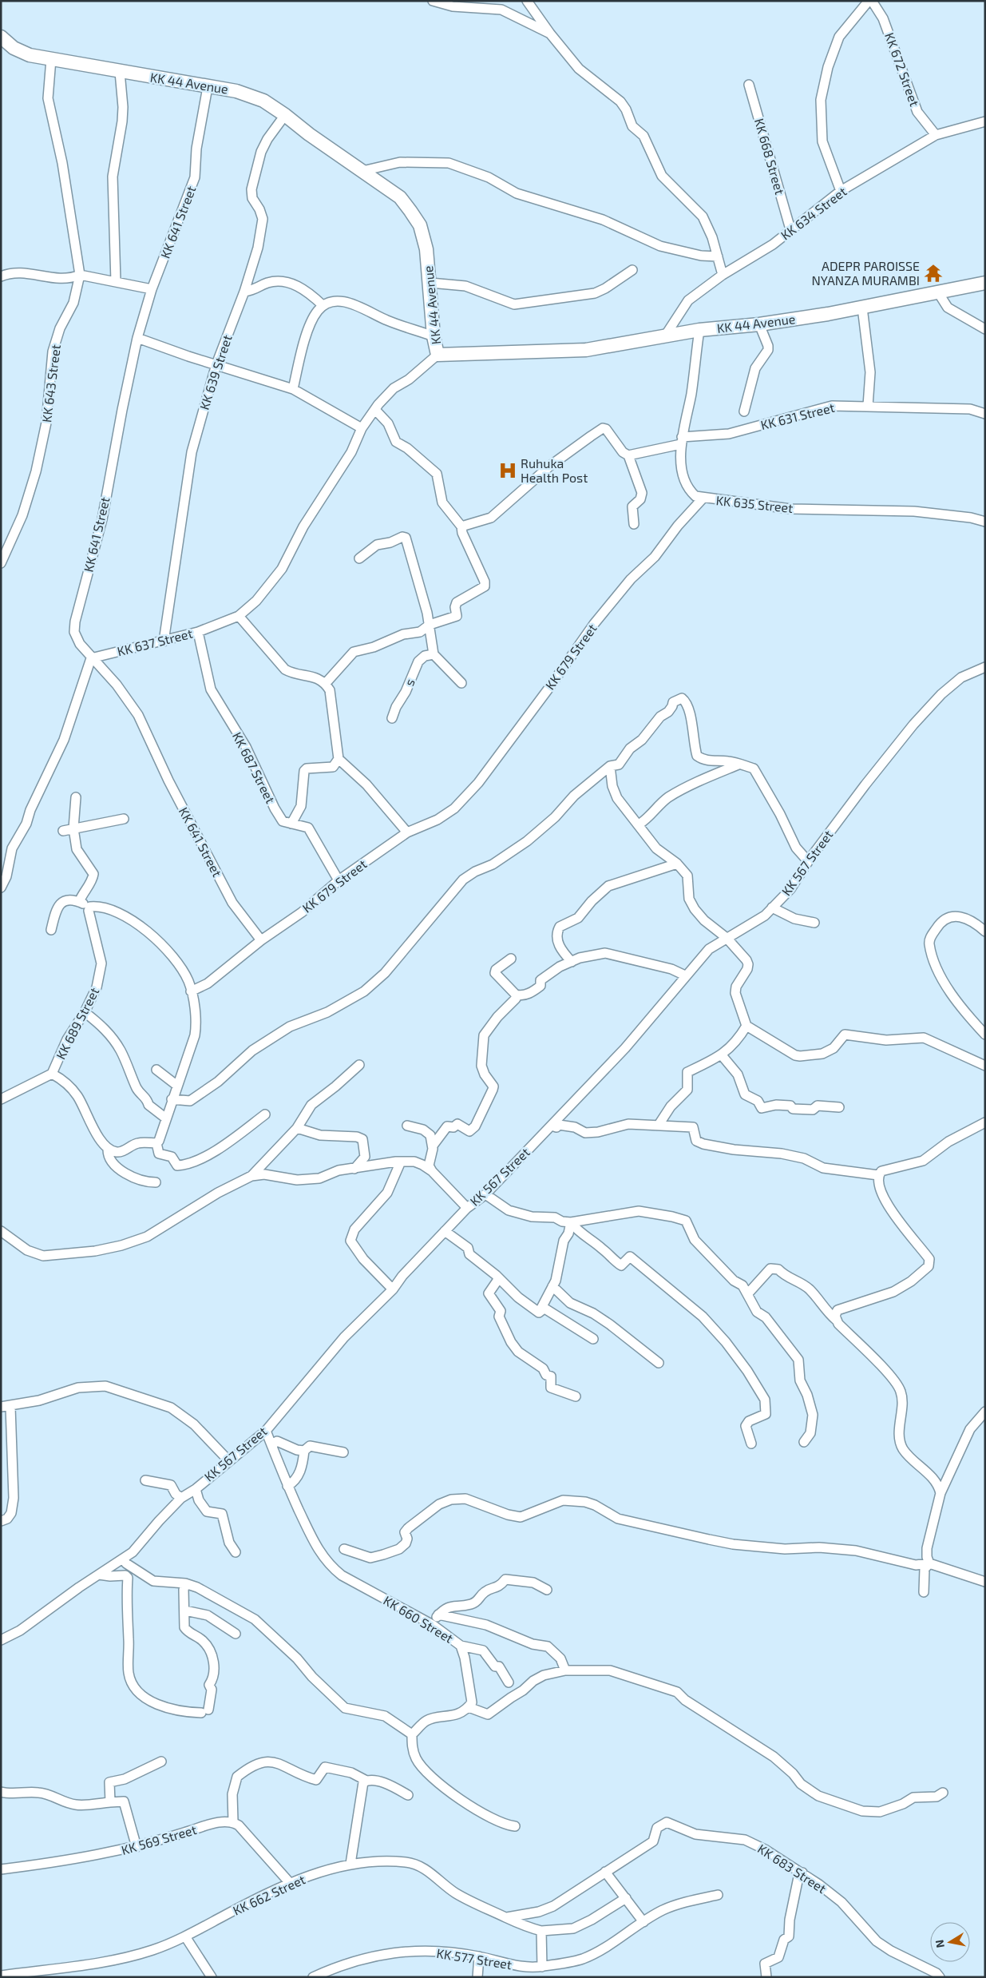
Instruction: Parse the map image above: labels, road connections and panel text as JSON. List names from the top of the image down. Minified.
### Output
{"streets":{"main road":["KK 44 Avenue"],"street":["KK 672 Street","KK 668 Street","KK 634 Street","KK 641 Street","KK 639 Street","KK 643 Street","KK 631 Street","KK 635 Street","KK 637 Street","KK 679 Street","s","KK 687 Street","KK 567 Street","KK 689 Street","KK 660 Street","KK 569 Street","KK 683 Street","KK 662 Street","KK 577 Street"]},"crossings":[["KK 672 Street","KK 634 Street"],["KK 44 Avenue","KK 634 Street"],["KK 44 Avenue","KK 641 Street"],["KK 44 Avenue","KK 639 Street"],["KK 44 Avenue","KK 643 Street"],["KK 44 Avenue","KK 635 Street"],["KK 44 Avenue","KK 637 Street"],["KK 668 Street","KK 634 Street"],["KK 641 Street","KK 637 Street"],["KK 641 Street","KK 679 Street"],["KK 639 Street","KK 637 Street"],["KK 631 Street","KK 635 Street"],["KK 635 Street","KK 679 Street"],["KK 637 Street","KK 687 Street"],["KK 679 Street","KK 687 Street"],["KK 567 Street","KK 660 Street"],["KK 683 Street","KK 662 Street"]],"places":{"temple":["ADEPR PAROISSE NYANZA MURAMBI"],"hospital":["Ruhuka Health Post"]},"north":"left"}
